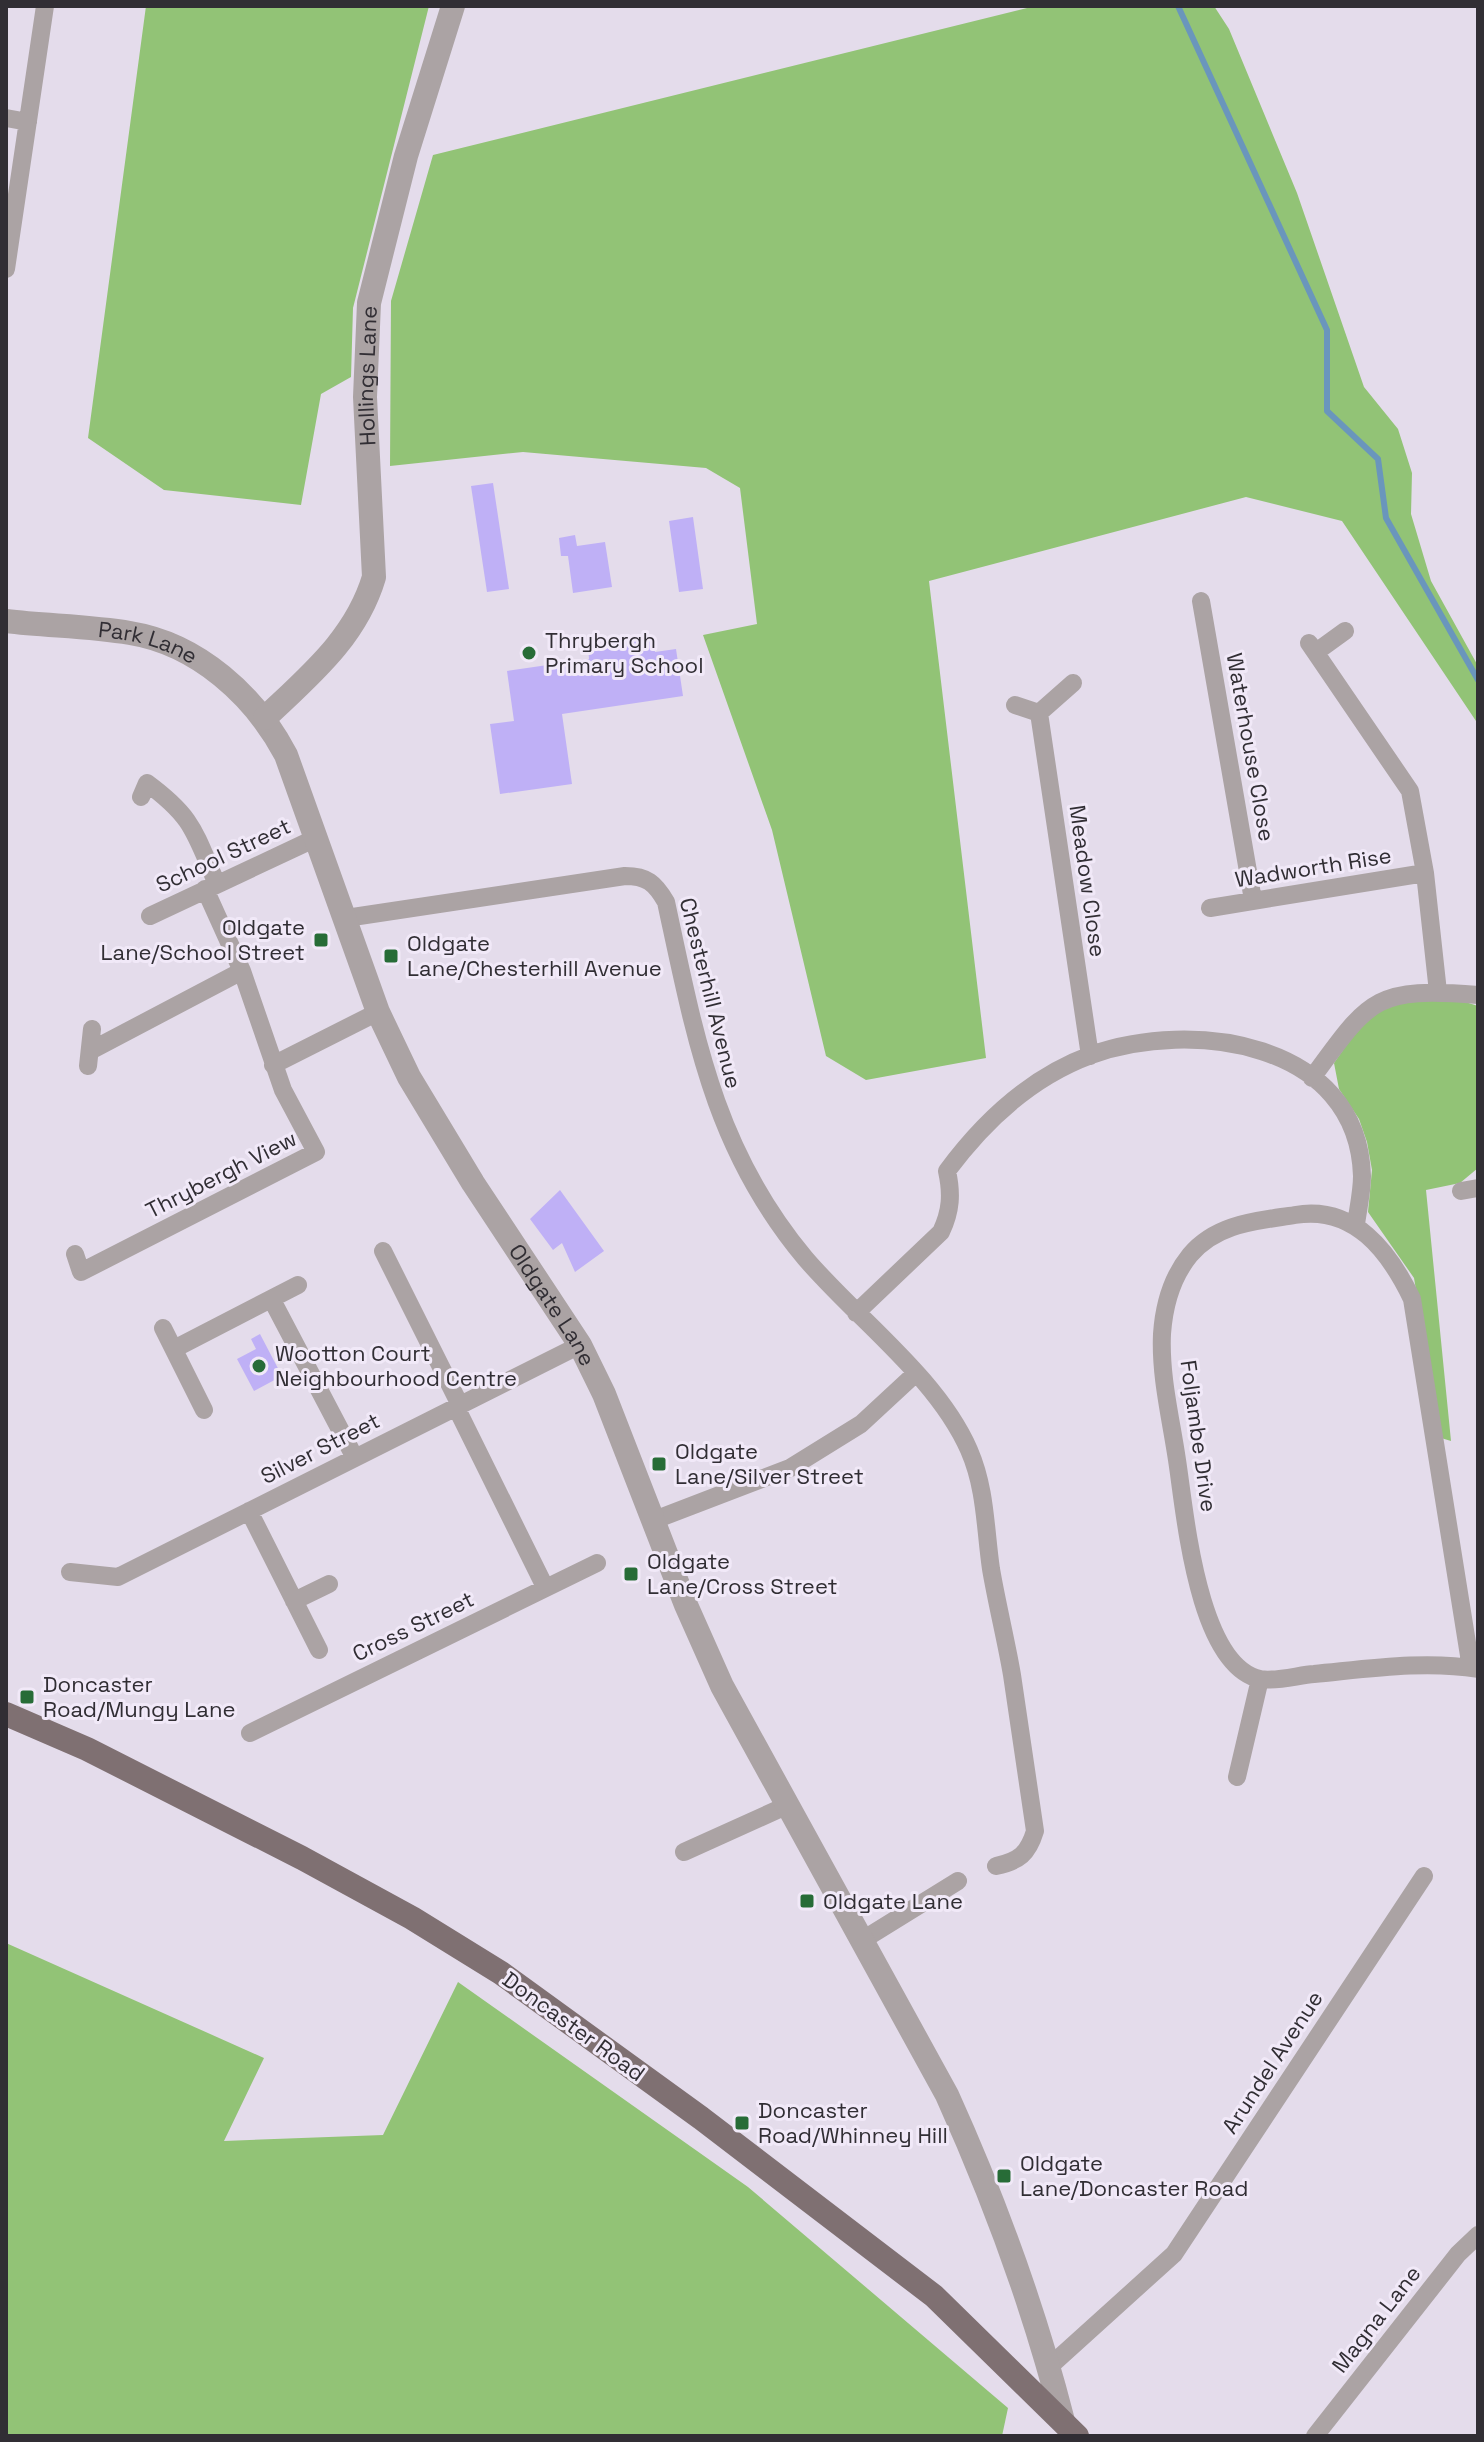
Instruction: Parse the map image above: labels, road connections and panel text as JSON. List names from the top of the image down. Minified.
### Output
{"streets":{"main road":["Doncaster Road"],"street":["Hollings Lane","Park Lane","Waterhouse Close","School Street","Wadworth Rise","Meadow Close","Chesterhill Avenue","Thrybergh View","Oldgate Lane","Foljambe Drive","Silver Street","Cross Street","Arundel Avenue","Magna Lane"]},"crossings":[["Hollings Lane","Park Lane"],["Hollings Lane","Oldgate Lane"],["Park Lane","Oldgate Lane"],["Waterhouse Close","Wadworth Rise"],["School Street","Thrybergh View"],["School Street","Oldgate Lane"],["Chesterhill Avenue","Oldgate Lane"],["Oldgate Lane","Silver Street"],["Oldgate Lane","Doncaster Road"],["Oldgate Lane","Arundel Avenue"]],"places":{"other":["Thrybergh Primary School","Wootton Court Neighbourhood Centre"],"transit":["Oldgate Lane/School Street","Oldgate Lane/Chesterhill Avenue","Oldgate Lane/Silver Street","Oldgate Lane/Cross Street","Doncaster Road/Mungy Lane","Oldgate Lane","Doncaster Road/Whinney Hill","Oldgate Lane/Doncaster Road"]}}
